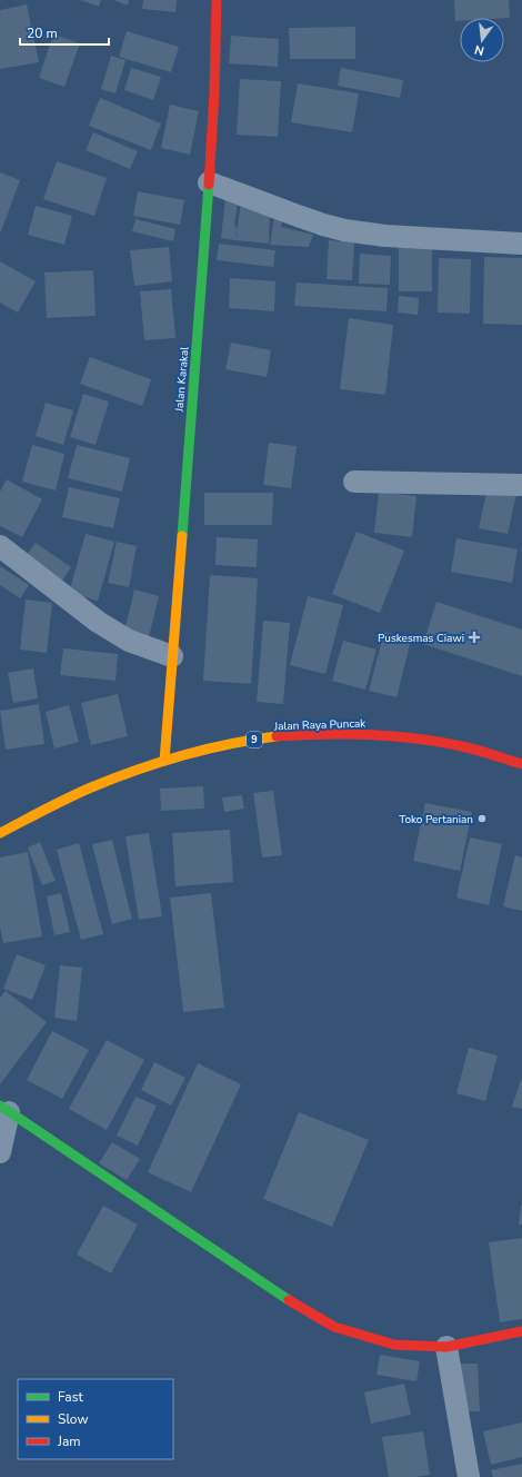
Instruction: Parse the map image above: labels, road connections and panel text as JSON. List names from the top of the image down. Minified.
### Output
{"streets":{"main road":["Jalan Karakal","Jalan Raya Puncak","9"]},"crossings":[["Jalan Karakal","Jalan Raya Puncak"]],"places":{"health":["Puskesmas Ciawi"],"other":["Toko Pertanian"]},"legend":["Fast","Slow","Jam"],"scale_bar":"20 m","north":"bottom"}
